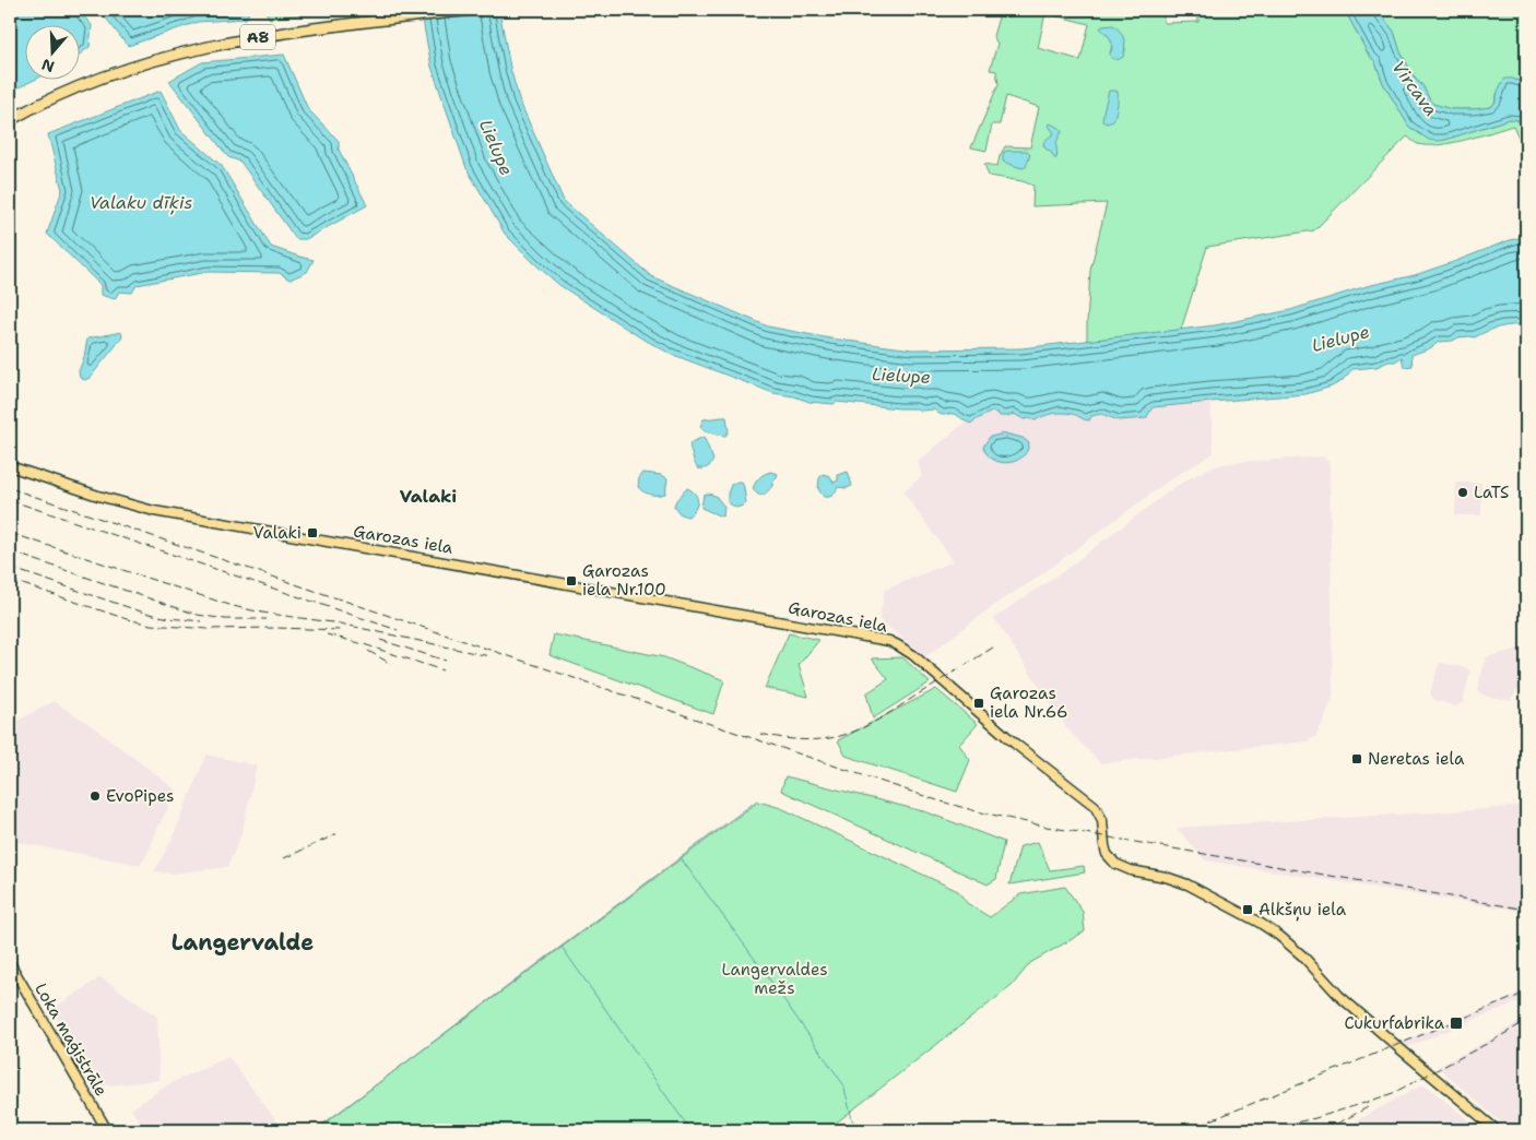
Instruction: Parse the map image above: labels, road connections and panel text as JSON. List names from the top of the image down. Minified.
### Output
{"streets":{"highway":["A8"],"main road":["Garozas iela","Loka maģistrāle"]},"districts":["Valaki","Langervalde"],"water":["Vircava","Lielupe","Valaku dīķis"],"parks":["Langervaldes mežs"],"places":{"other":["LaTS","EvoPipes"],"transit":["Valaki","Garozas iela Nr.100","Garozas iela Nr.66","Neretas iela","Alkšņu iela","Cukurfabrika"]},"north":"bottom"}
